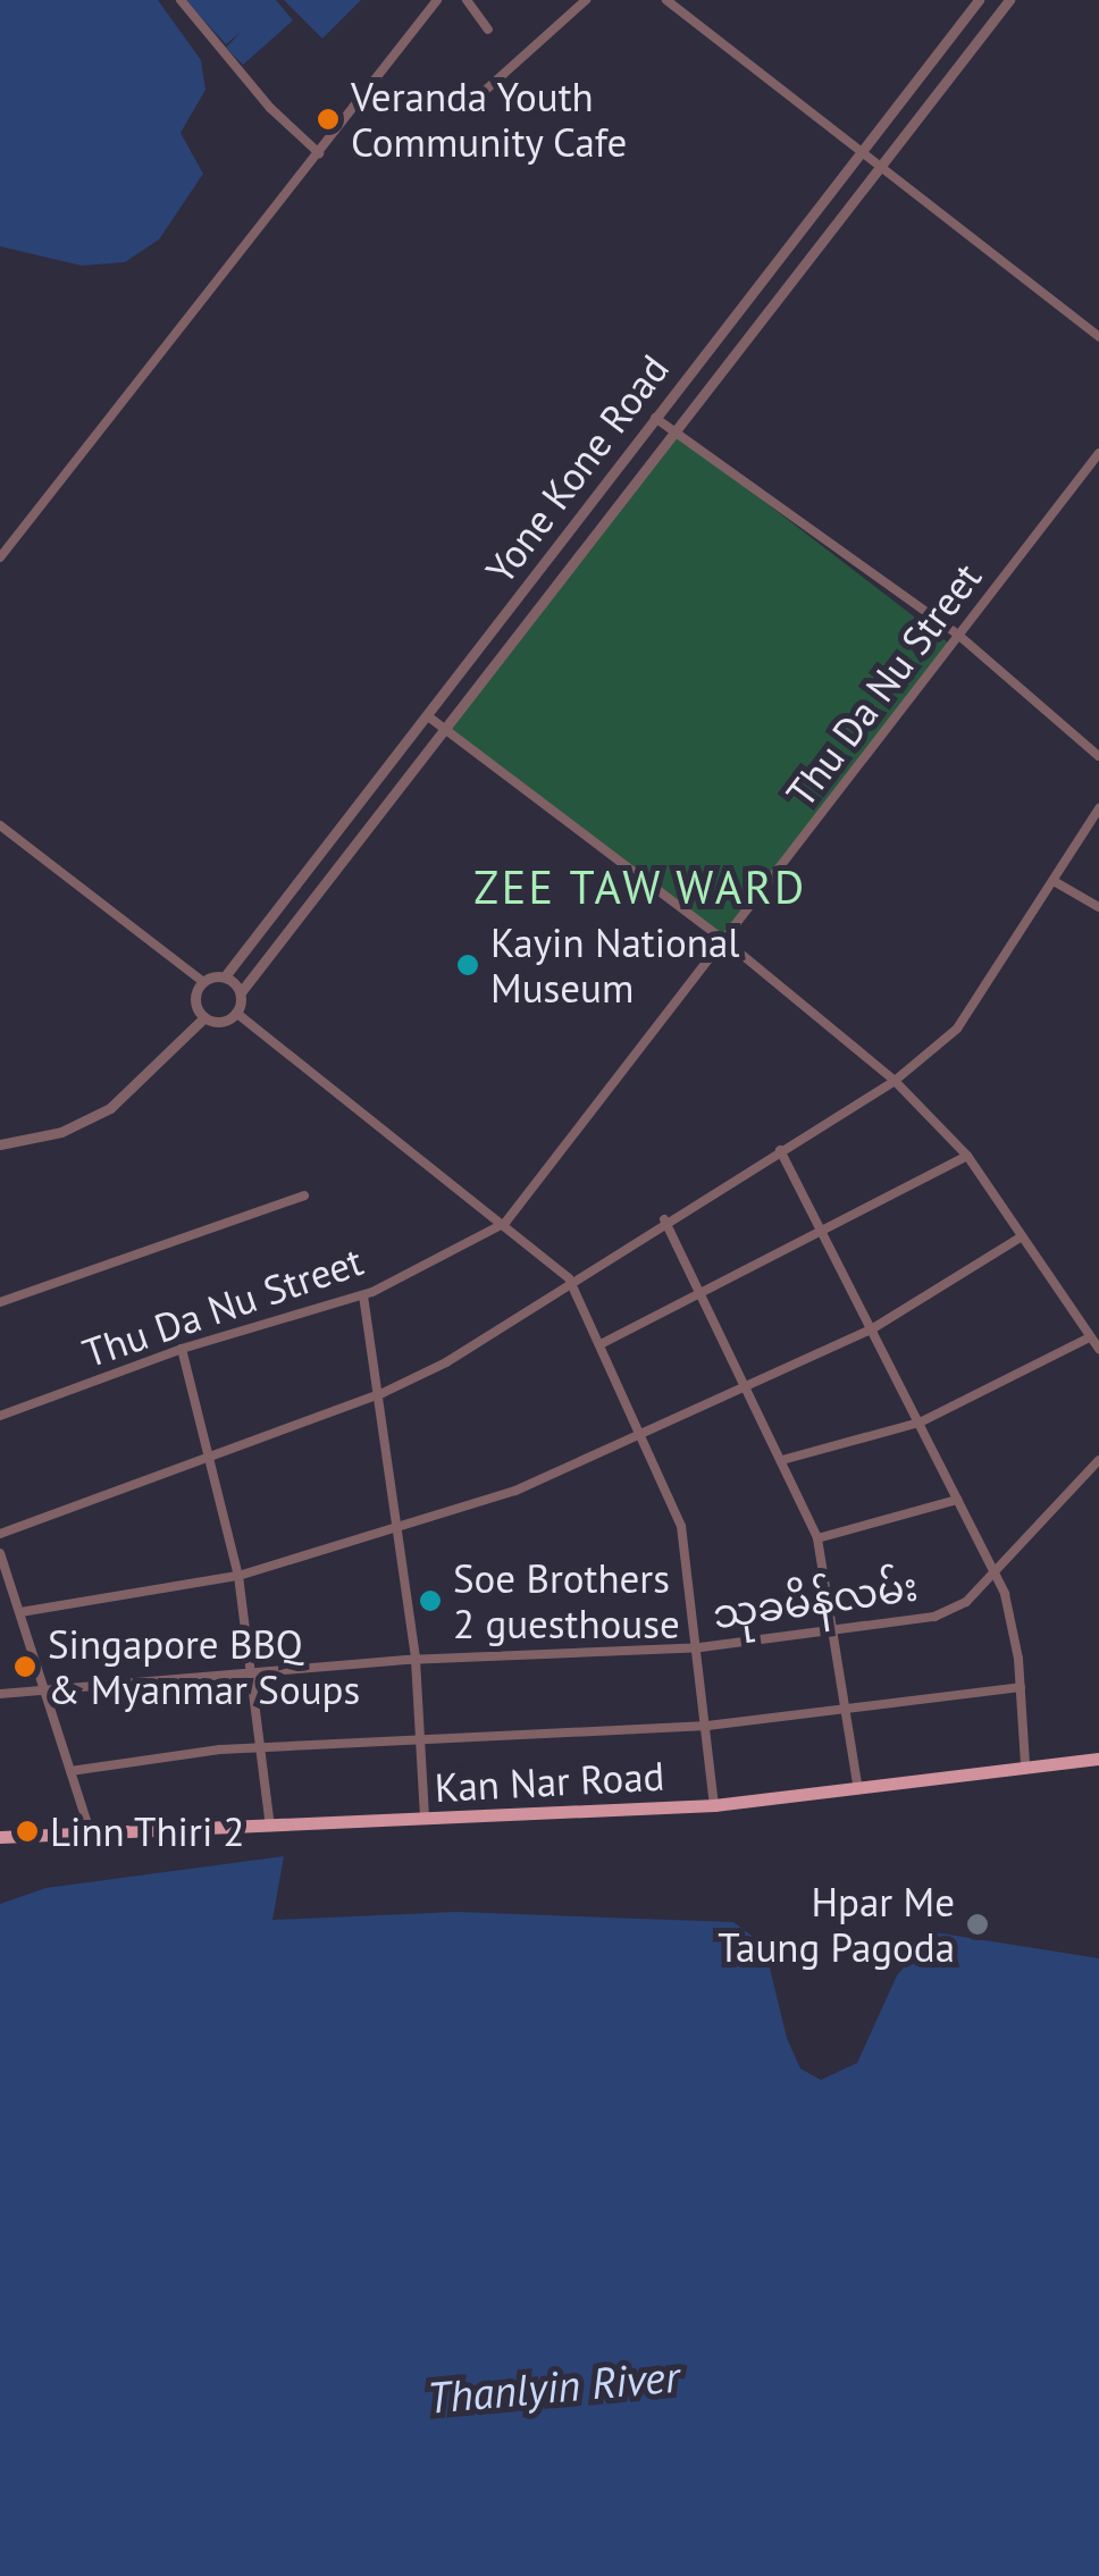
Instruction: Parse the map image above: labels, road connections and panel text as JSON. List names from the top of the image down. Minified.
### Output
{"streets":{"main road":["Kan Nar Road"],"street":["Yone Kone Road","Thu Da Nu Street","သုခမိန်လမ်း"]},"districts":["ZEE TAW WARD"],"water":["Thanlyin River"],"places":["Veranda Youth Community Cafe","Kayin National Museum","Soe Brothers 2 guesthouse","Singapore BBQ & Myanmar Soups","Linn Thiri 2","Hpar Me Taung Pagoda"]}
